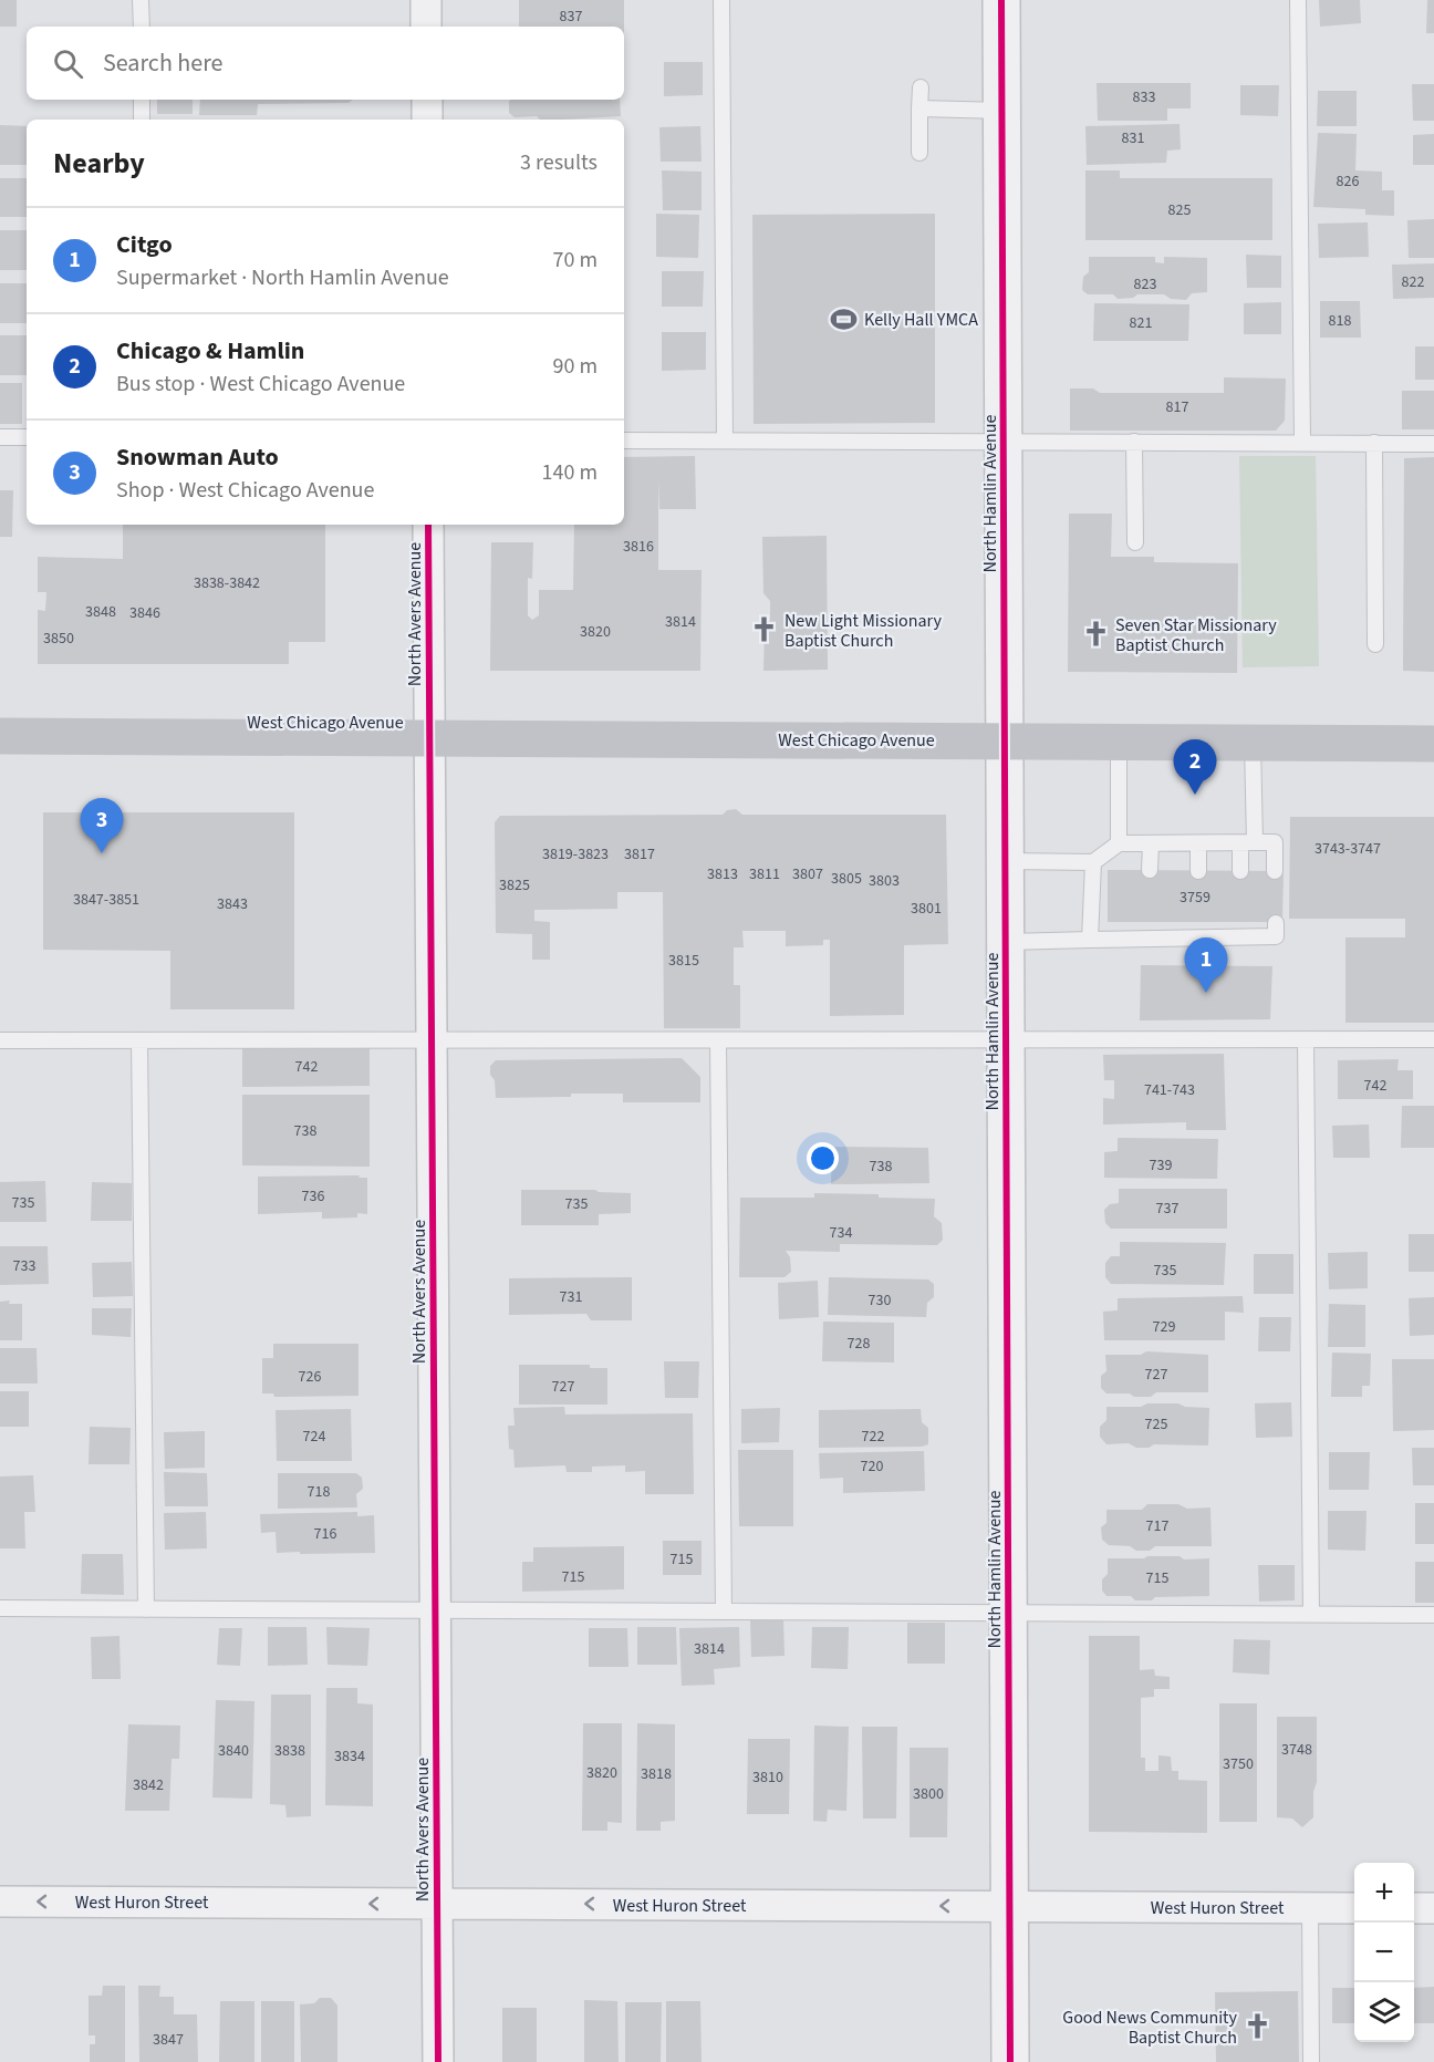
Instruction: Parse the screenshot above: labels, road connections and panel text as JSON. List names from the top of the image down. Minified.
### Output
{"streets":{"main road":["West Chicago Avenue"],"street":["North Hamlin Avenue","North Avers Avenue","West Huron Street"]},"crossings":[["North Hamlin Avenue","West Chicago Avenue"],["North Hamlin Avenue","West Huron Street"],["North Avers Avenue","West Chicago Avenue"],["North Avers Avenue","West Huron Street"]],"one_way":["West Huron Street"],"places":{"sports":["Kelly Hall YMCA"],"church":["New Light Missionary Baptist Church","Seven Star Missionary Baptist Church","Good News Community Baptist Church"]},"house_numbers":["837","833","831","826","825","822","823","818","821","817","3816","3838-3842","3848","3846","3814","3820","3850","3743-3747","3819-3823","3817","3813","3811","3807","3805","3803","3825","3759","3847-3851","3843","3801","3815","742","742","741-743","738","739","738","736","735","735","737","734","733","735","731","730","729","728","727","726","727","725","724","722","720","718","717","716","715","715","715","3814","3748","3840","3838","3834","3750","3820","3818","3810","3842","3800","3847"],"page":{"search":"Search here","heading":["Nearby","3 results"],"list":[{"mark":"1","name":"Citgo","note":"Supermarket · North Hamlin Avenue","value":"70 m"},{"mark":"2","name":"Chicago & Hamlin","note":"Bus stop · West Chicago Avenue","value":"90 m"},{"mark":"3","name":"Snowman Auto","note":"Shop · West Chicago Avenue","value":"140 m"}],"pins":["2","3","1"],"map_buttons":["+","−"]}}
